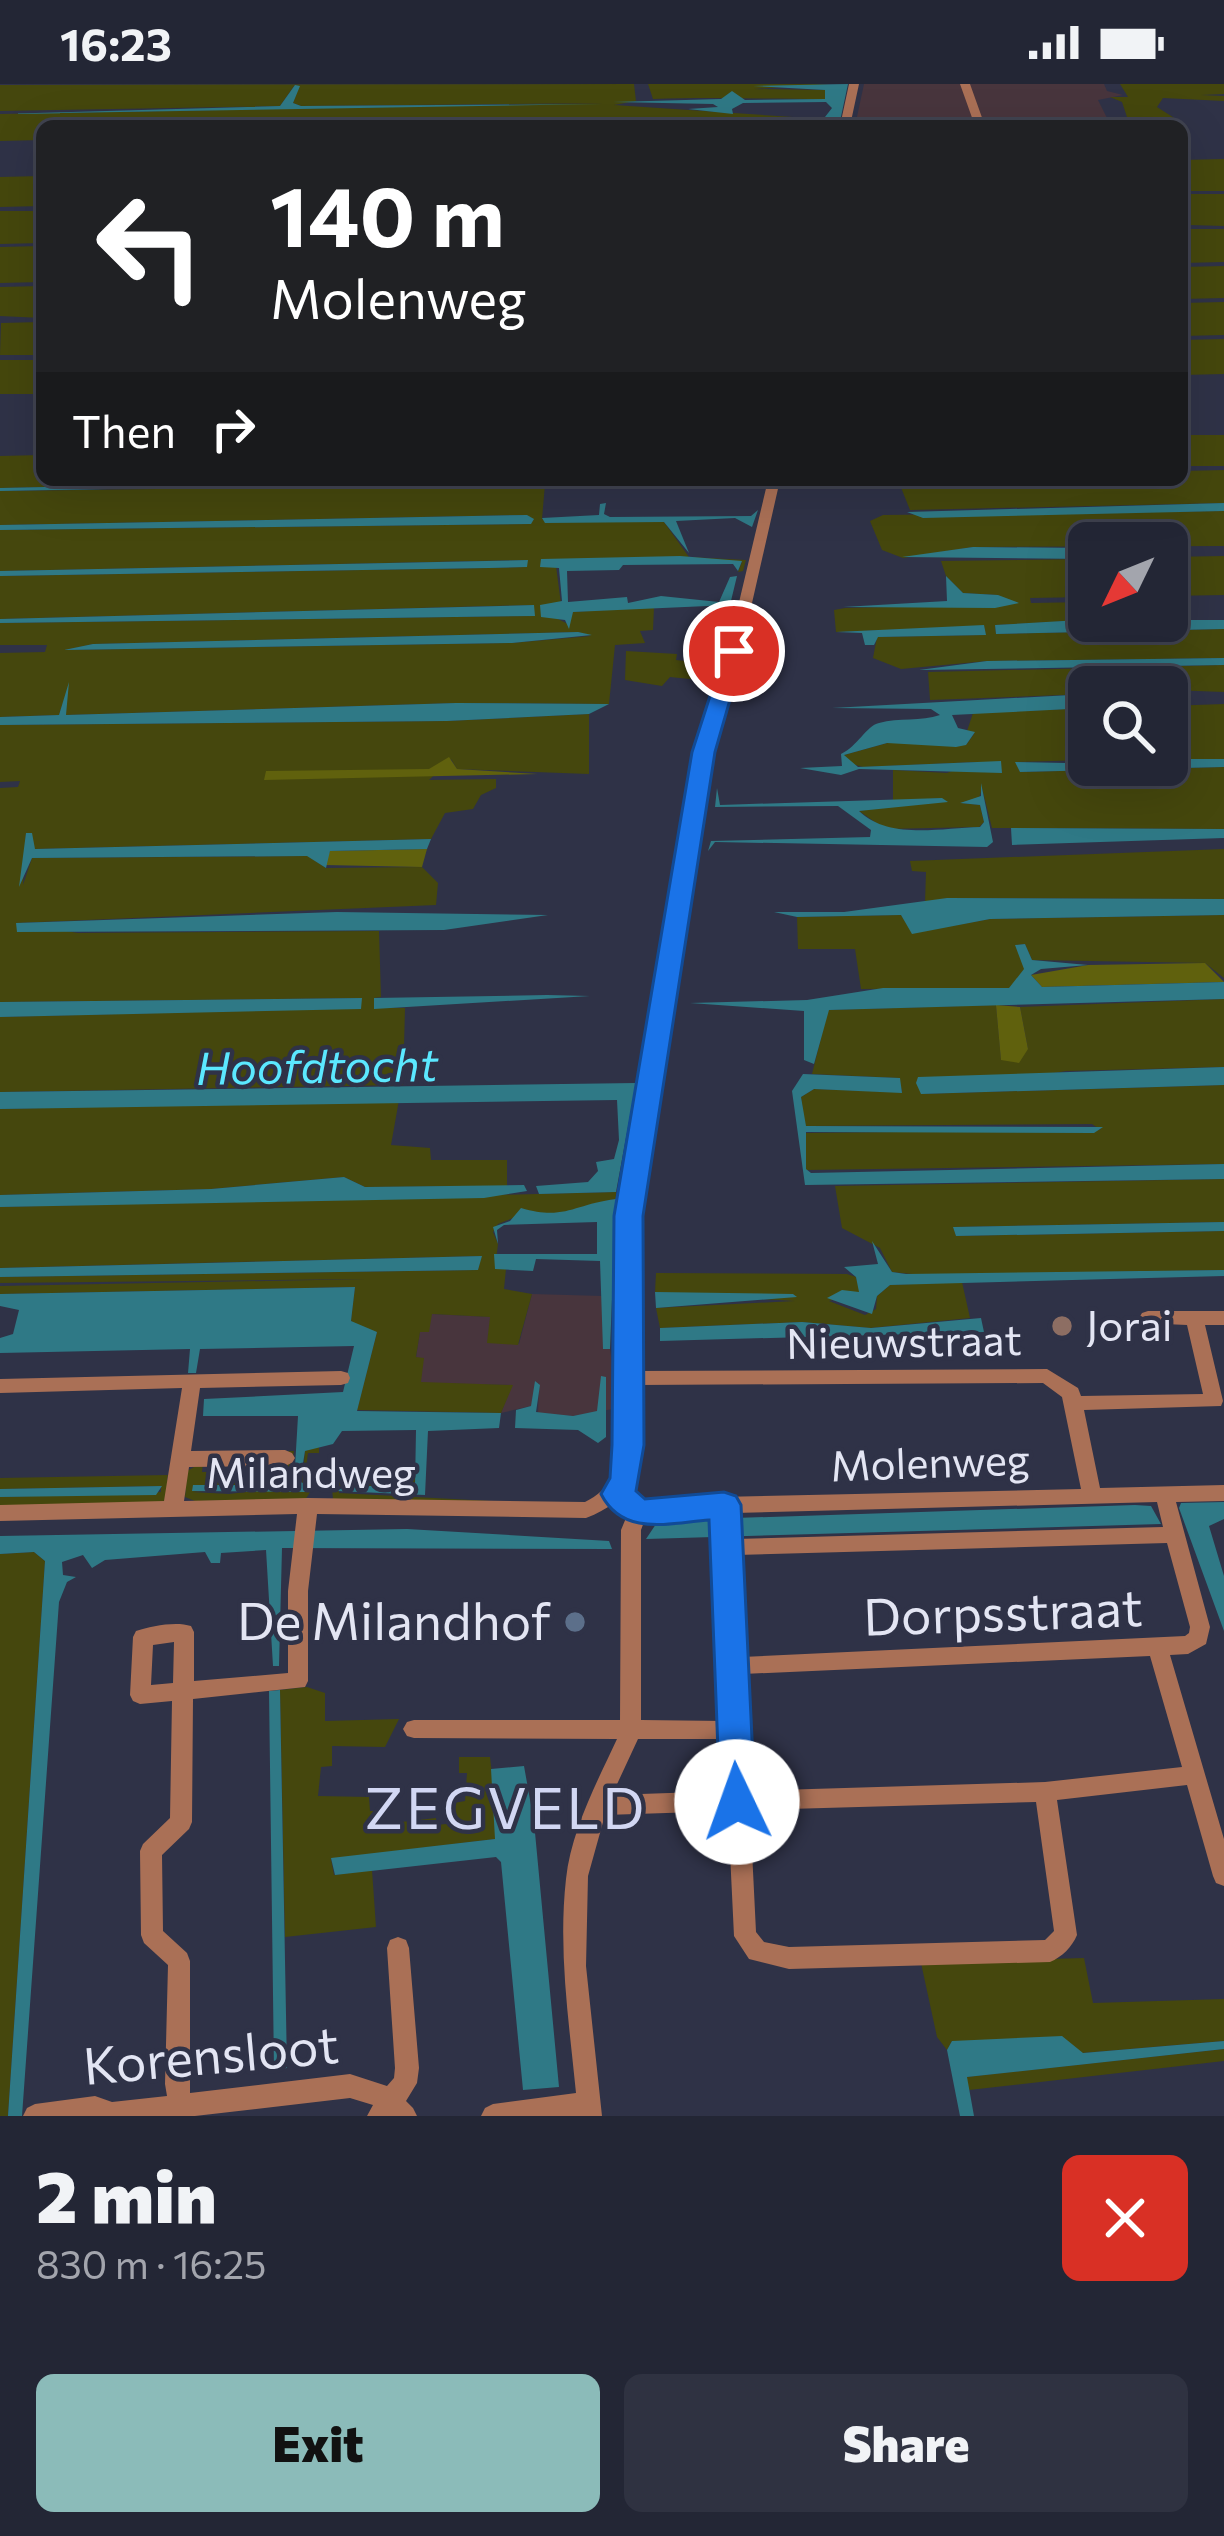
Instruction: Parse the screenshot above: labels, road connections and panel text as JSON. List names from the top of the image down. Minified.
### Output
{"streets":{"street":["Nieuwstraat","Molenweg","Milandweg","Dorpsstraat","Korensloot"]},"crossings":[["Molenweg","Dorpsstraat"]],"districts":["ZEGVELD"],"water":["Hoofdtocht"],"places":["Jorai","De Milandhof"],"north":"bottom left","page":{"status":"16:23","turn":["140 m","Molenweg"],"then":"Then","heading":["2 min","830 m · 16:25"],"buttons":["Exit","Share"]}}
